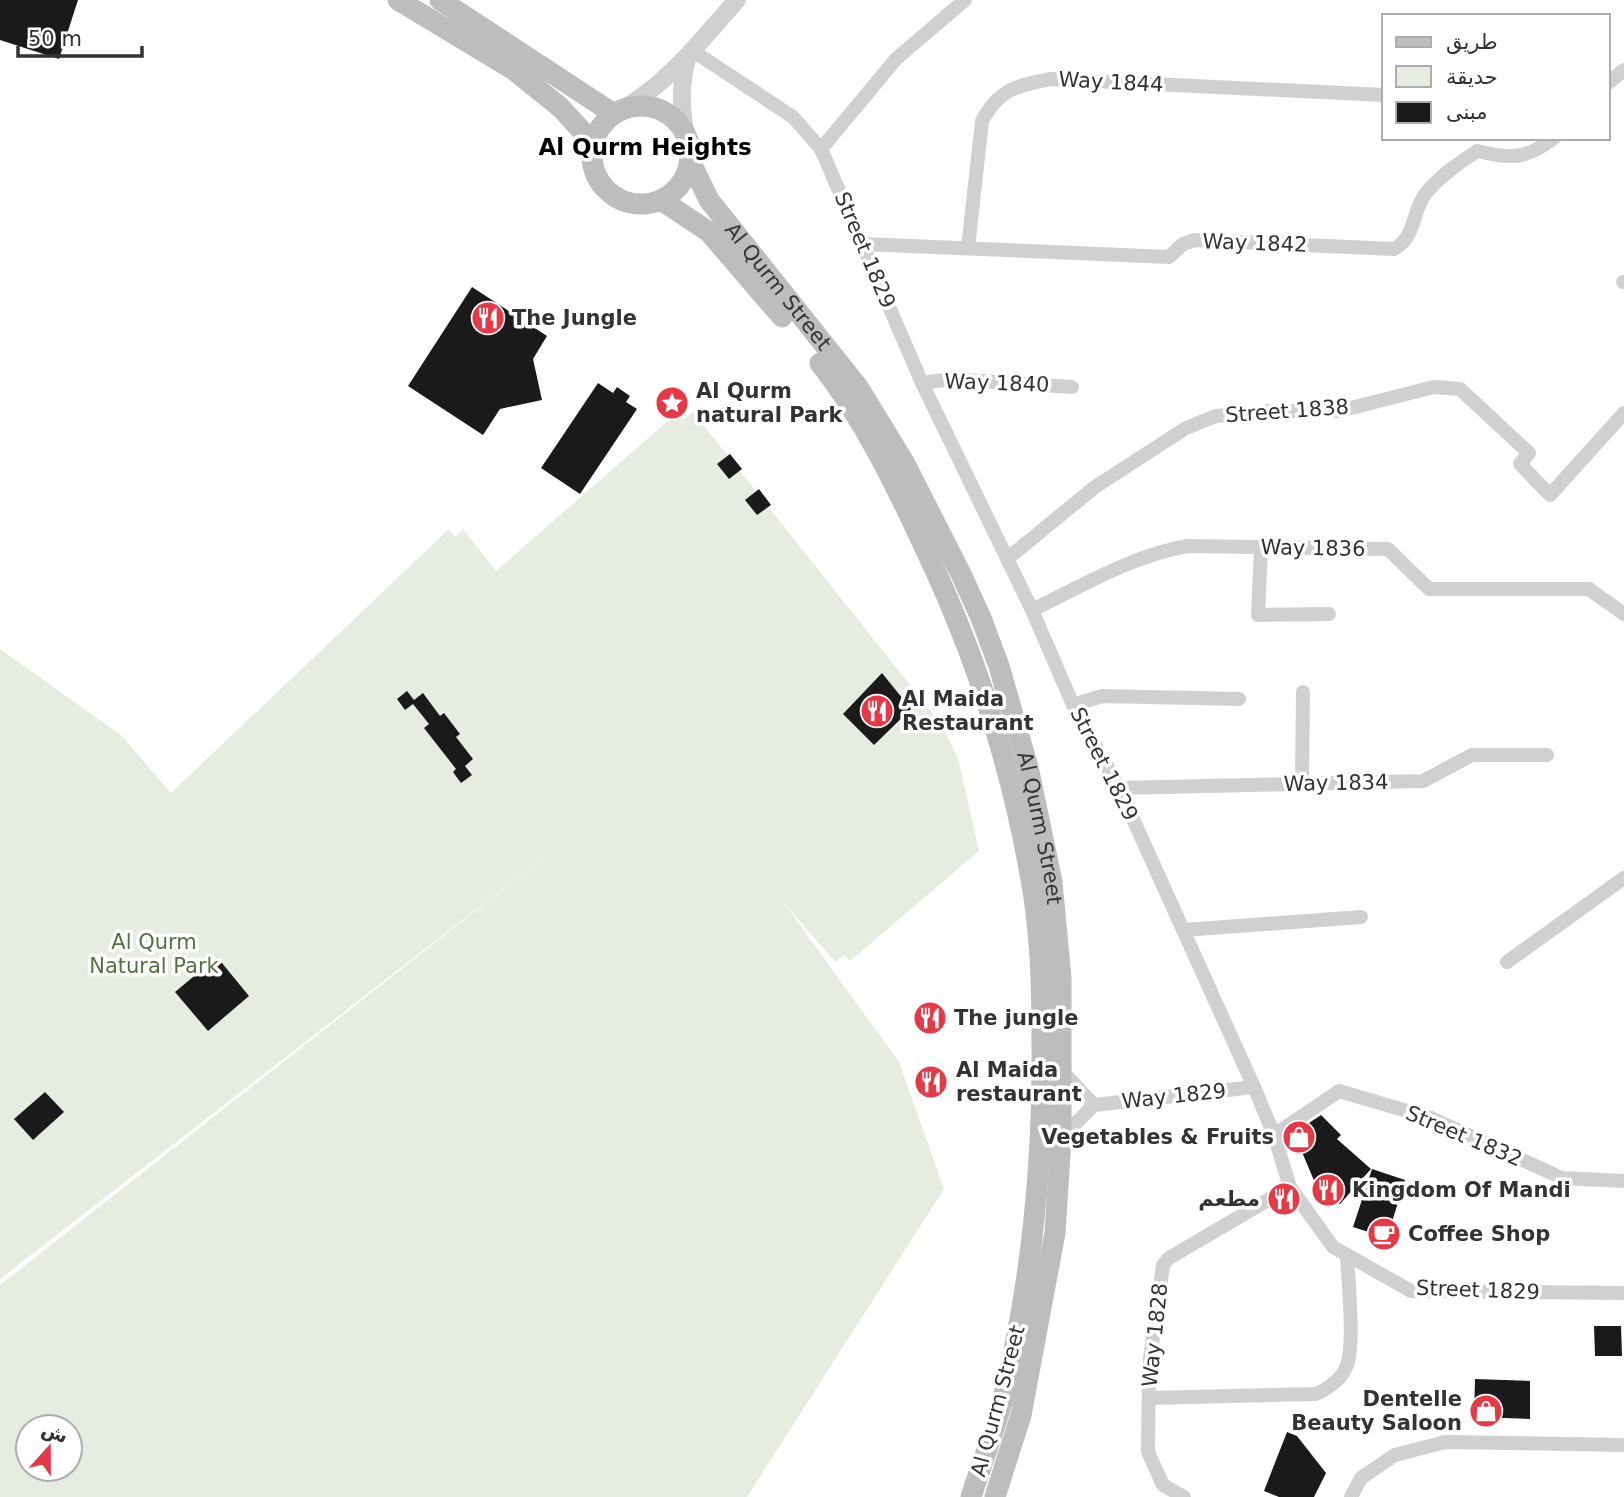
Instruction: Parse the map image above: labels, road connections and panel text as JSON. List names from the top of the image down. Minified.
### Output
{"streets":{"main road":["Al Qurm Street"],"street":["Way 1844","Way 1842","Street 1829","Way 1840","Street 1838","Way 1836","Way 1834","Way 1829","Street 1832","Way 1828"]},"crossings":[["Way 1844","Way 1842"],["Way 1842","Street 1829"],["Street 1829","Way 1840"],["Street 1829","Street 1838"],["Street 1829","Way 1836"],["Street 1829","Way 1834"],["Street 1829","Way 1829"],["Street 1829","Street 1832"],["Street 1829","Way 1828"],["Al Qurm Street","Way 1829"]],"districts":["Al Qurm Heights"],"parks":["Al Qurm Natural Park"],"places":{"restaurant":["The Jungle","Al Maida Restaurant","The jungle","Al Maida restaurant","Kingdom Of Mandi","مطعم"],"place":["Al Qurm natural Park"],"shop":["Vegetables & Fruits","Dentelle Beauty Saloon"],"cafe":["Coffee Shop"]},"legend":["طريق","حديقة","مبنى"],"scale_bar":"50 m","north":"top"}
